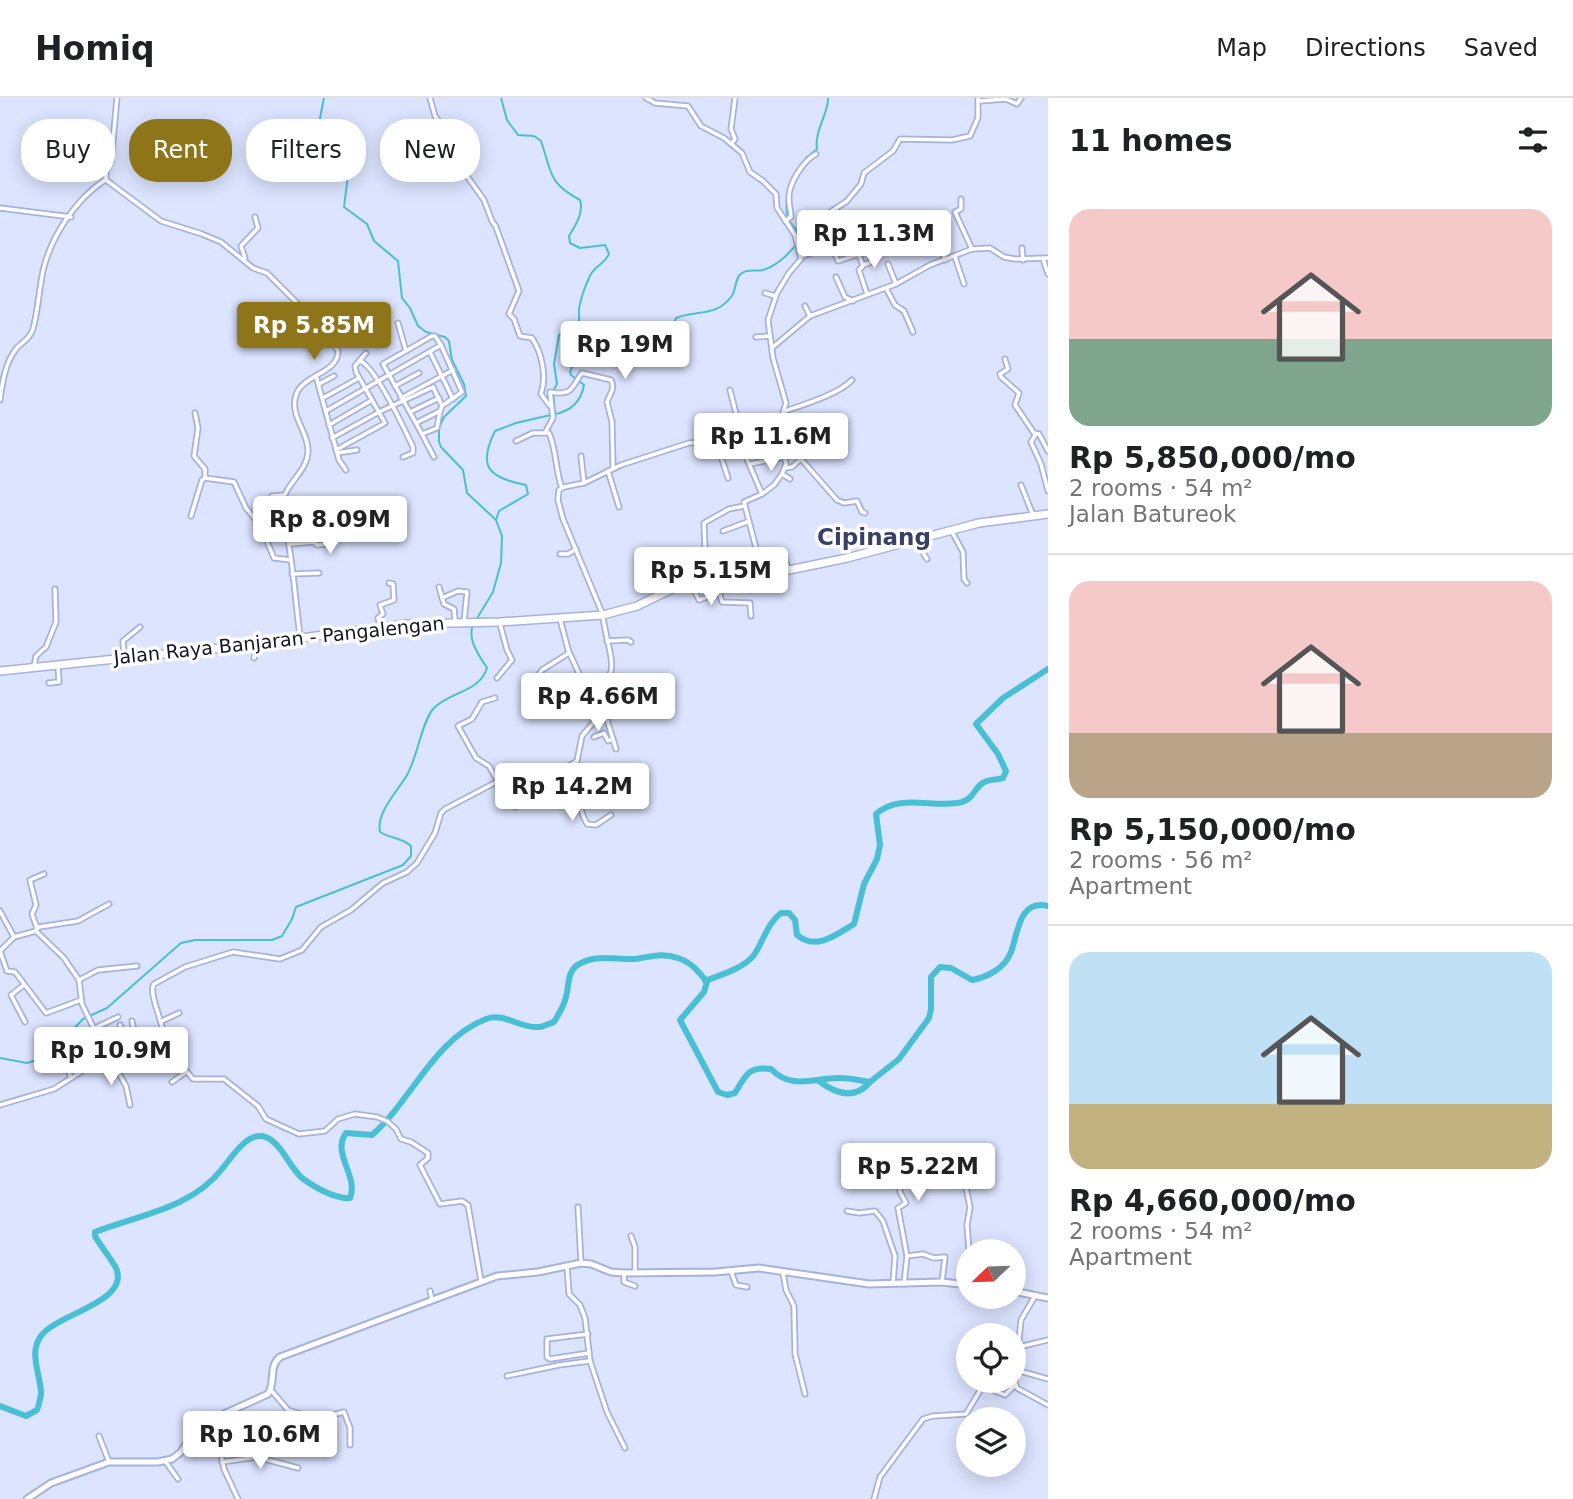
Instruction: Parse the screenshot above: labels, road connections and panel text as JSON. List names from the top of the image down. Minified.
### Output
{"streets":{"main road":["Jalan Raya Banjaran - Pangalengan"]},"districts":["Cipinang"],"north":"bottom left","page":{"header":"Homiq","nav":["Map","Directions","Saved"],"heading":"11 homes","chip":["Buy","Rent","Filters","New"],"list":[{"name":"Rp 5,850,000/mo","note":"2 rooms · 54 m² · Jalan Batureok"},{"name":"Rp 5,150,000/mo","note":"2 rooms · 56 m² · Apartment"},{"name":"Rp 4,660,000/mo","note":"2 rooms · 54 m² · Apartment"}],"price":["Rp 11.3M","Rp 5.85M","Rp 19M","Rp 11.6M","Rp 8.09M","Rp 5.15M","Rp 4.66M","Rp 14.2M","Rp 10.9M","Rp 5.22M","Rp 10.6M"]}}
